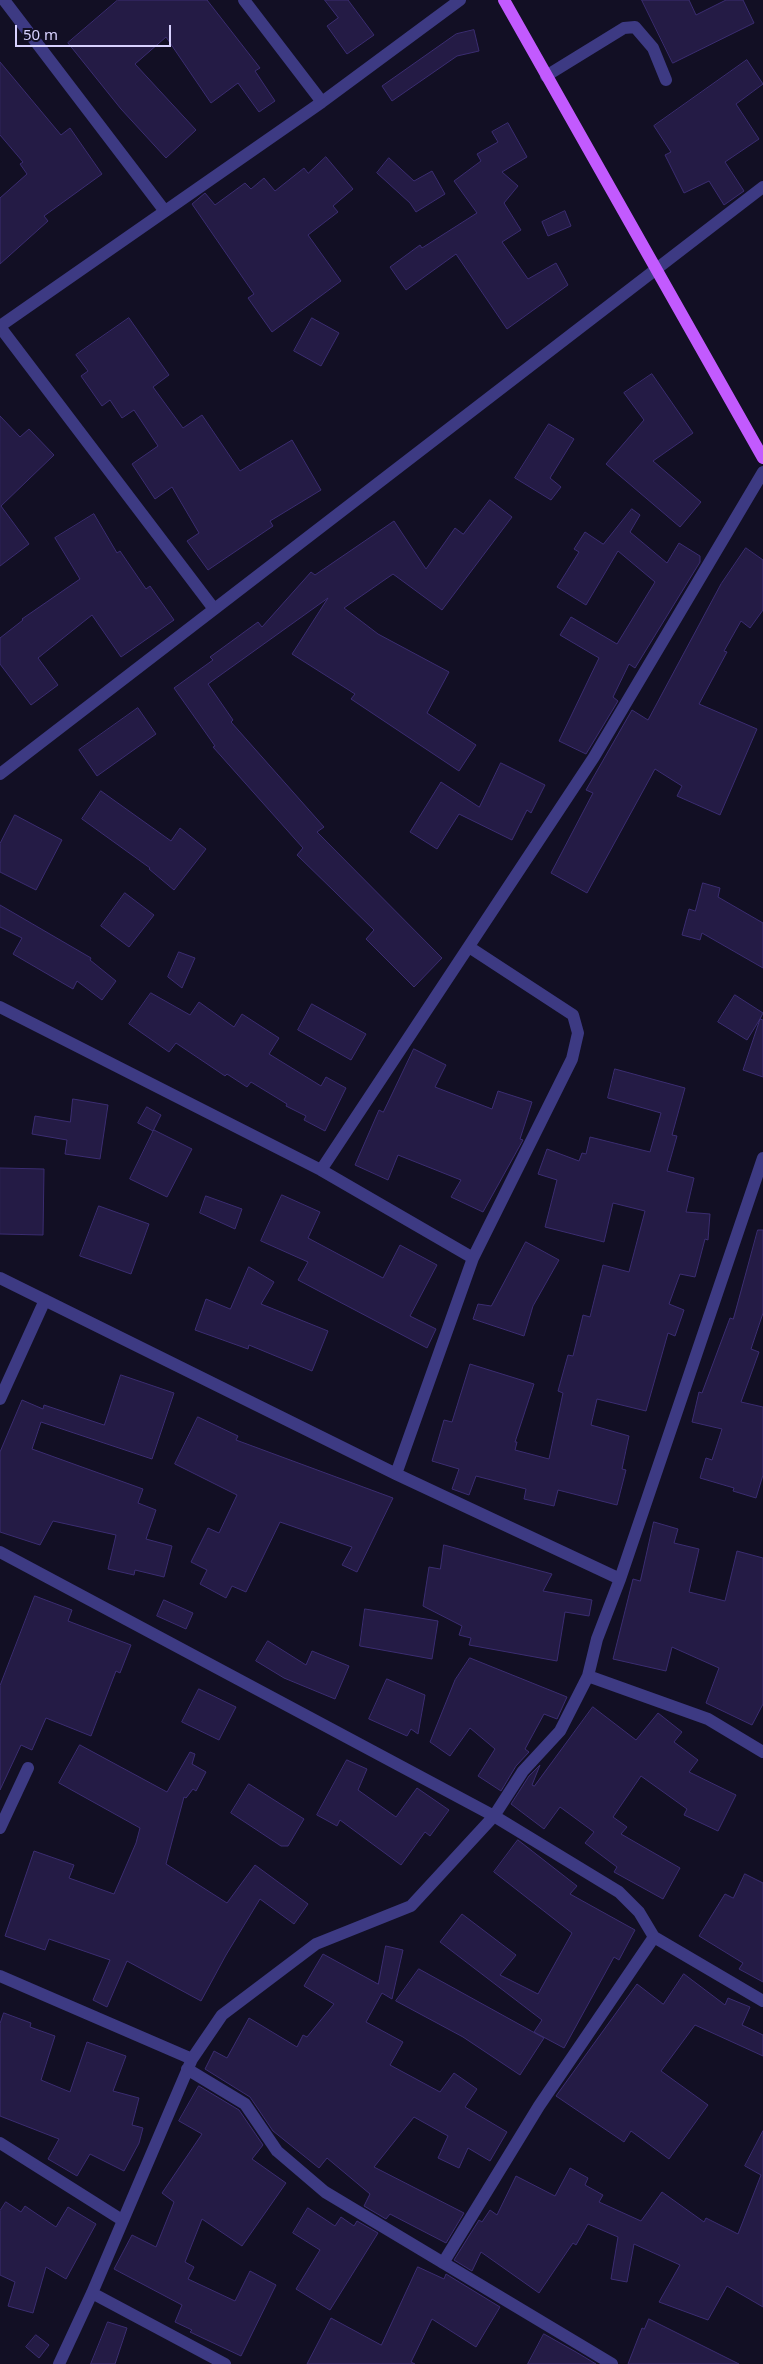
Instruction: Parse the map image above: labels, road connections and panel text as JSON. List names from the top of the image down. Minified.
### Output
{"scale_bar":"50 m"}
